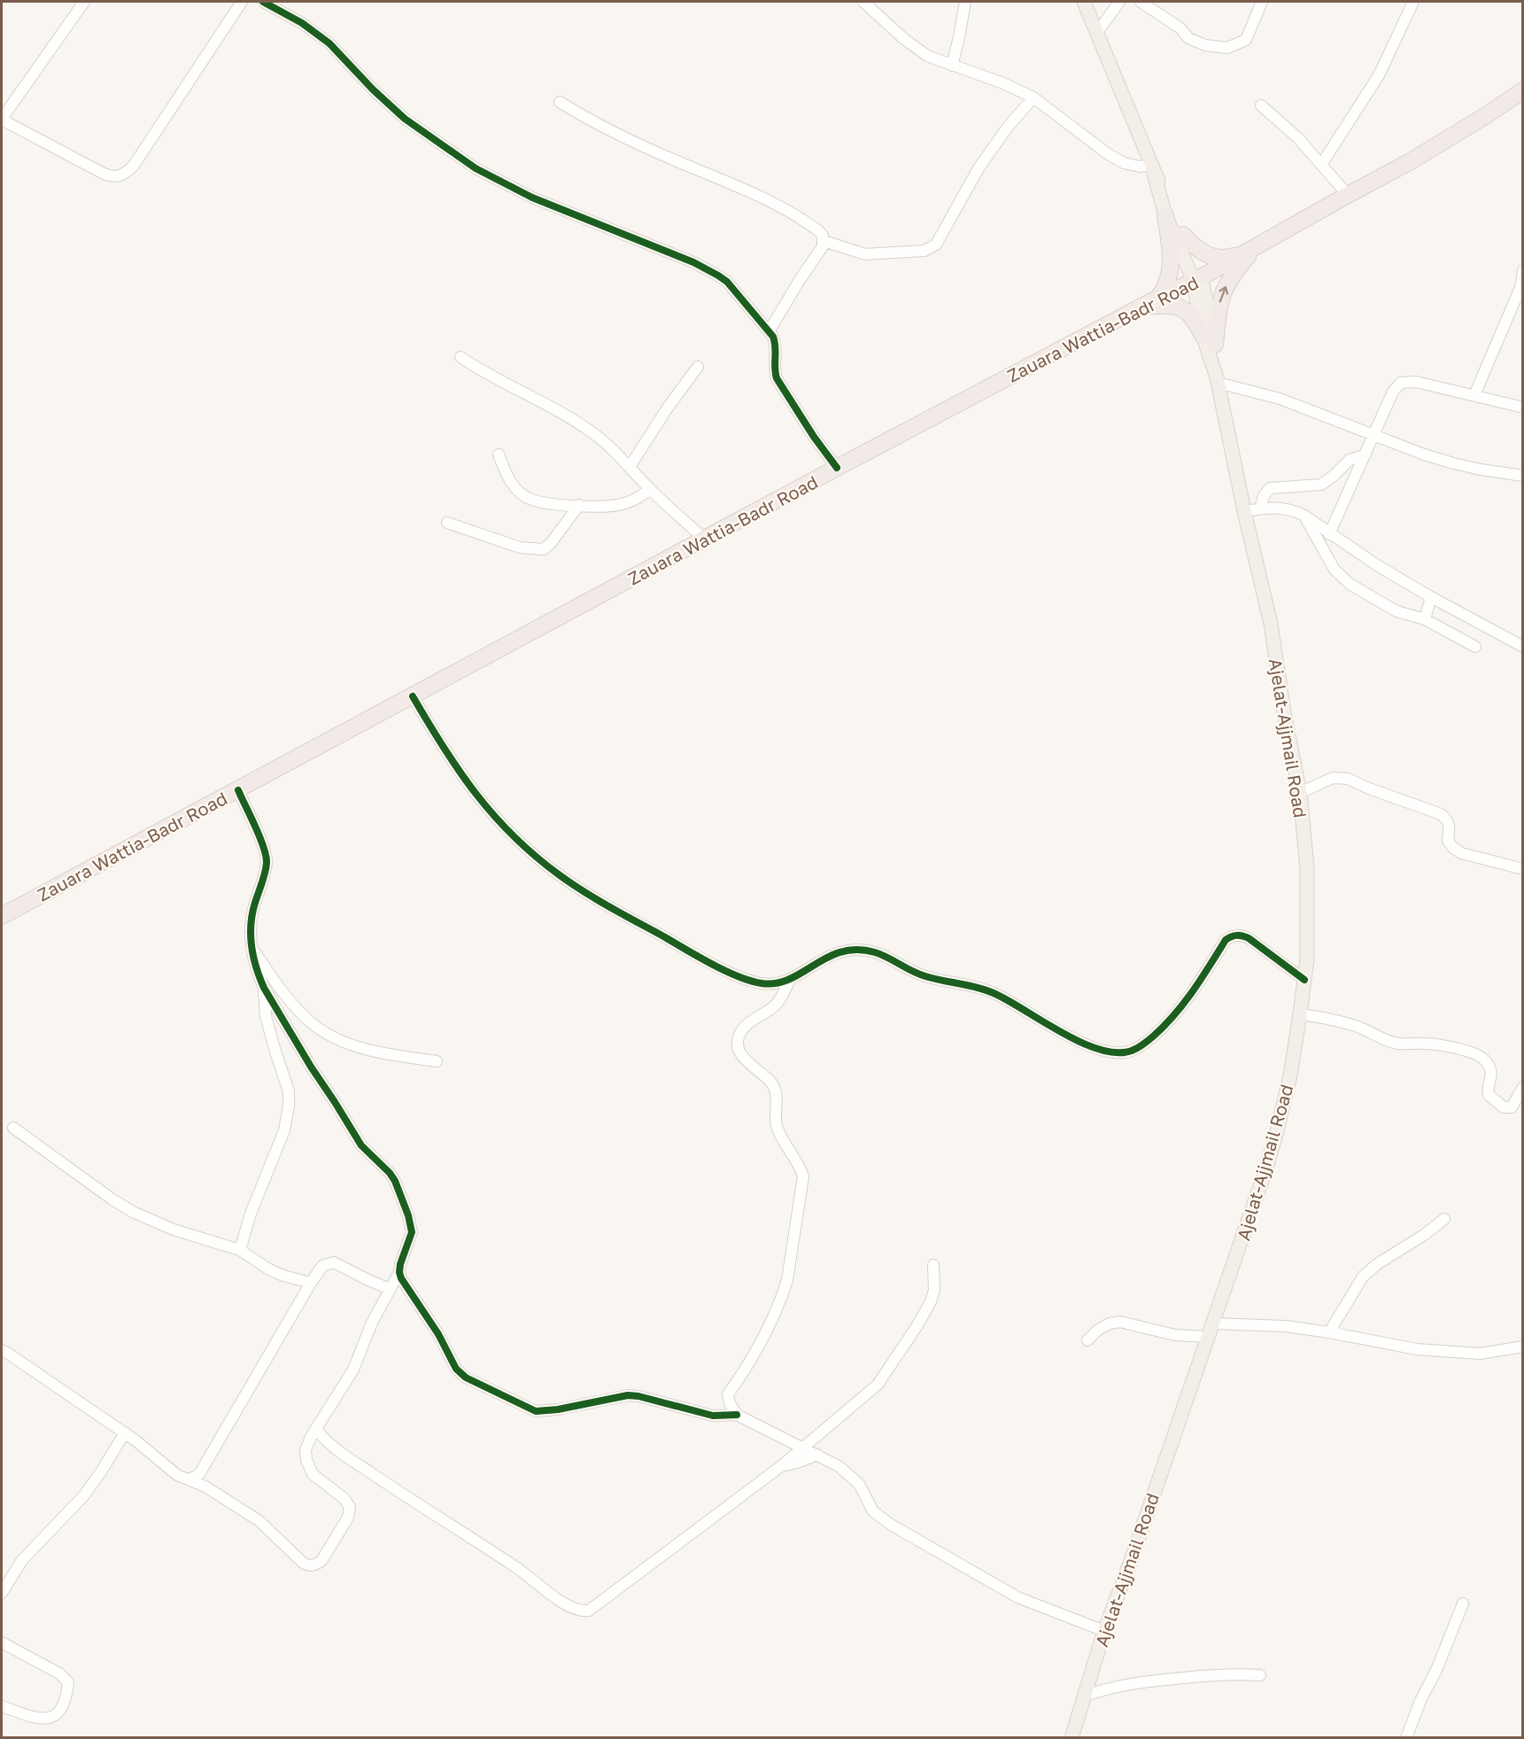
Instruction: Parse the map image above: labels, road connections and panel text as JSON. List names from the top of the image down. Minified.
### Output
{"streets":{"highway":["Zauara Wattia-Badr Road"],"main road":["Ajelat-Ajjmail Road"]},"crossings":[["Zauara Wattia-Badr Road","Ajelat-Ajjmail Road"]]}
